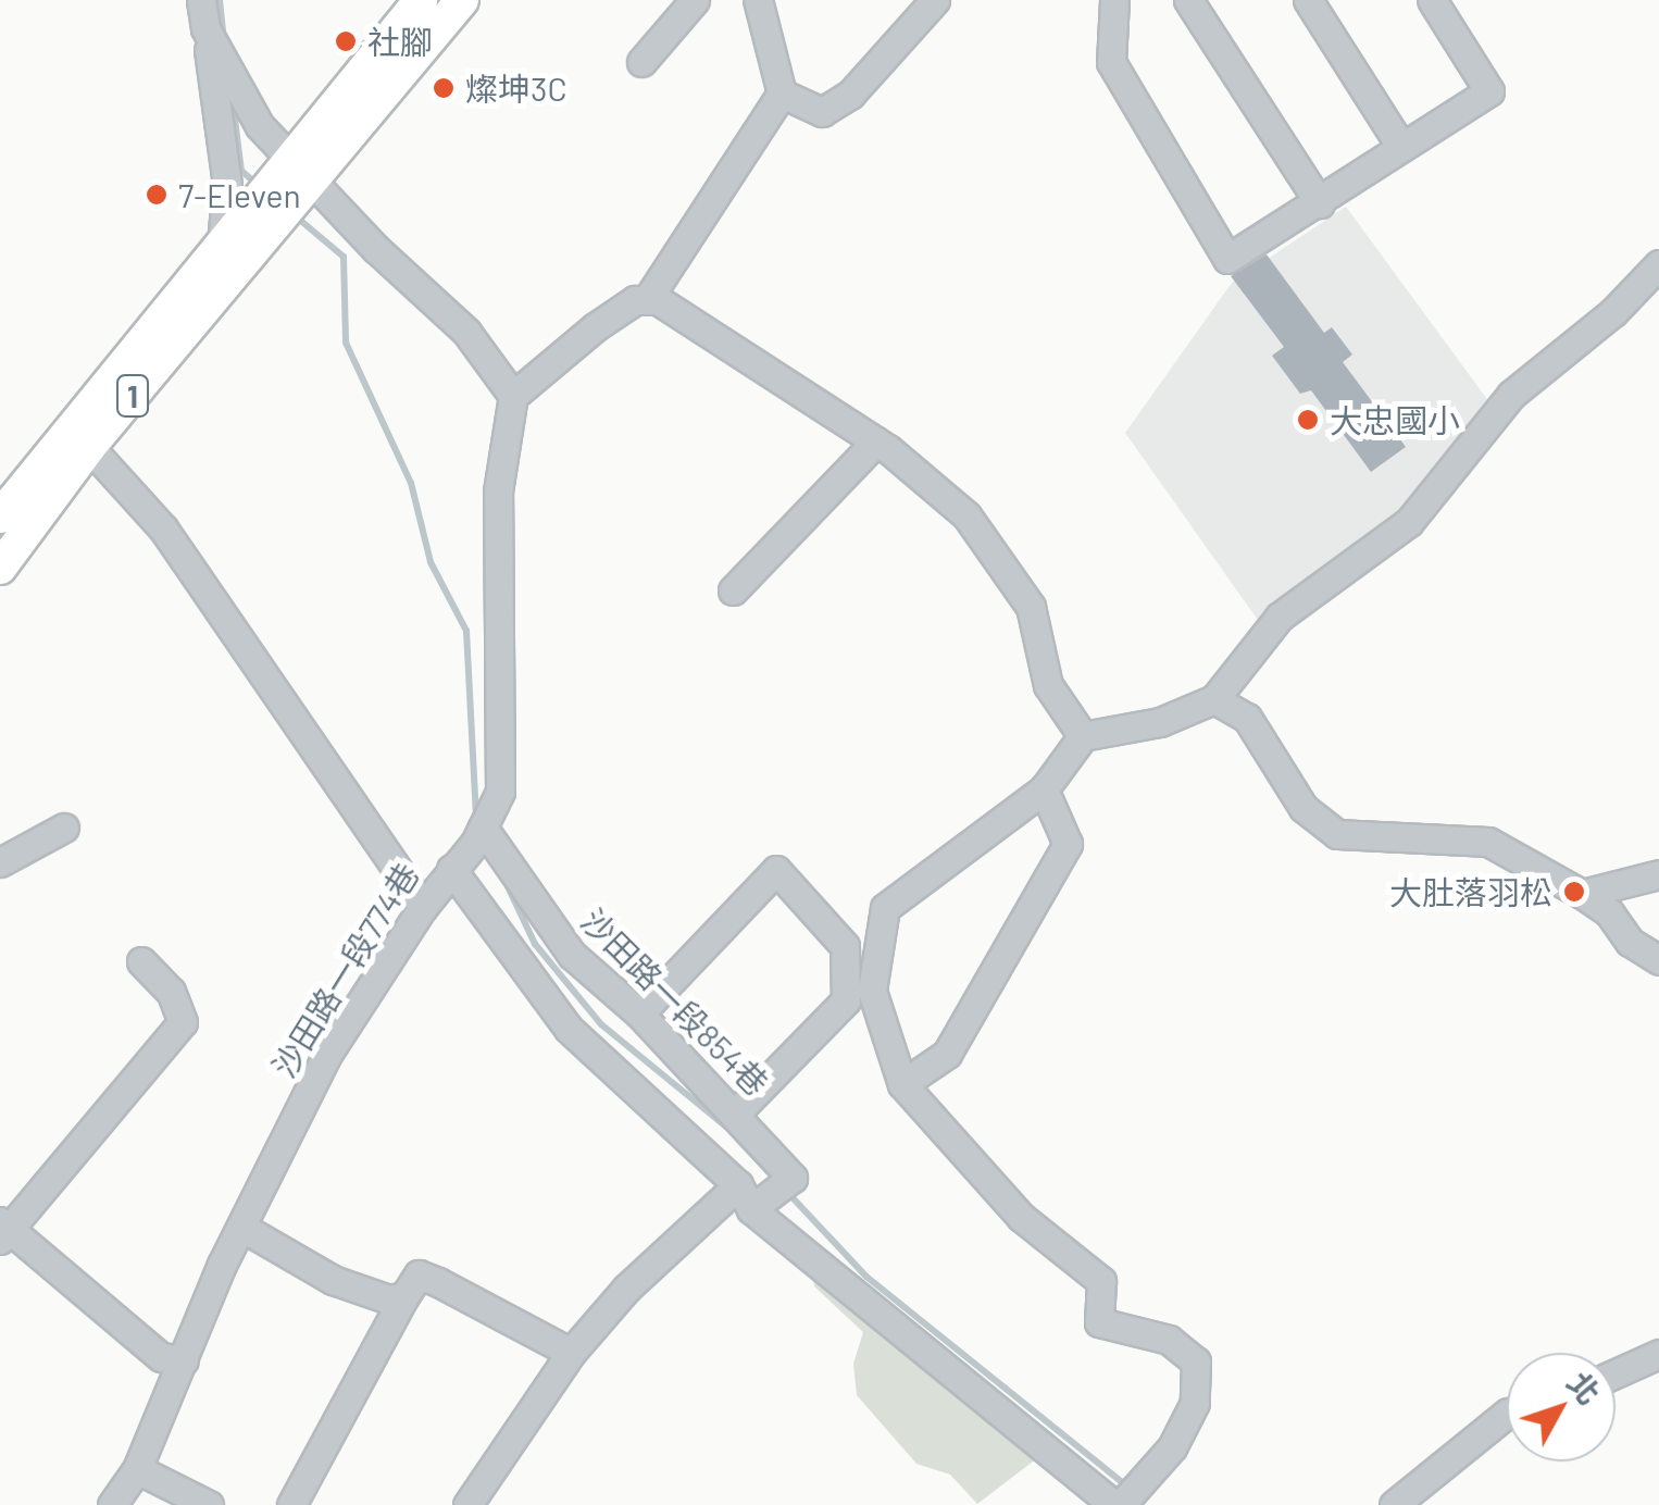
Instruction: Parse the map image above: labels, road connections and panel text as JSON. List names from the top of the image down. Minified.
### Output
{"streets":{"main road":["1"],"street":["沙田路一段774巷","沙田路一段854巷"]},"places":["社腳","燦坤3C","7-Eleven","大忠國小","大肚落羽松"],"north":"top right"}
